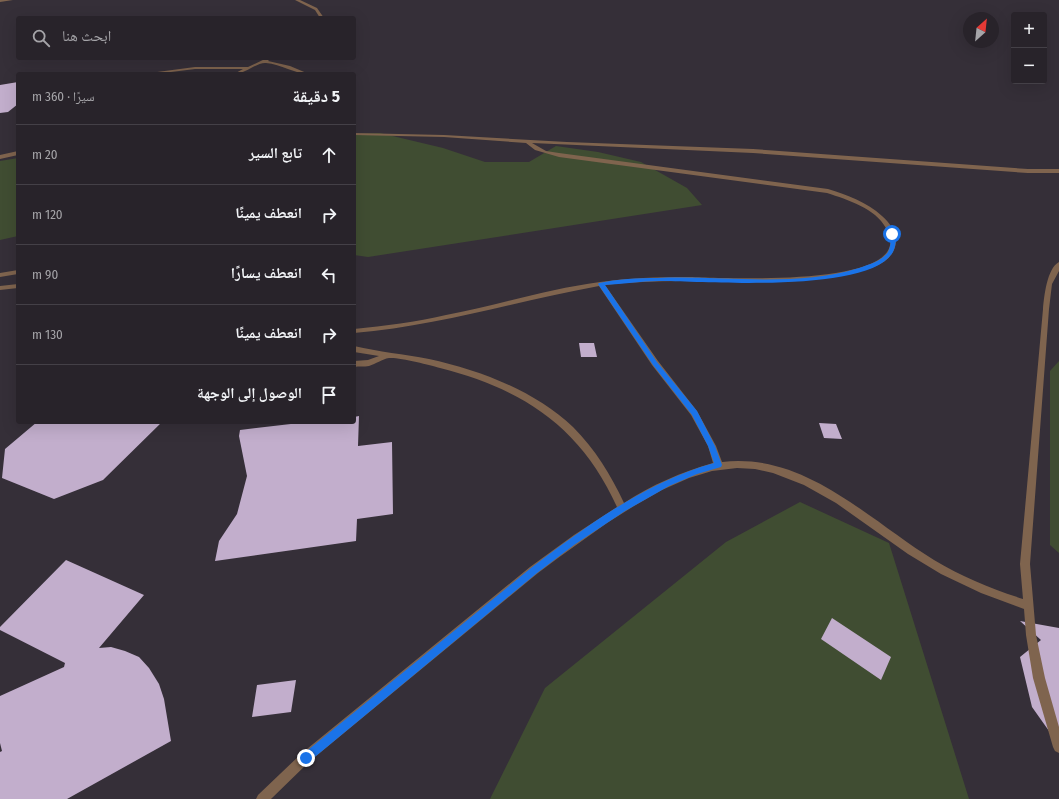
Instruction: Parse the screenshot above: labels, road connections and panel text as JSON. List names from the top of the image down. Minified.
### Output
{"north":"top right","page":{"map_buttons":["+","−"],"search":"ابحث هنا","heading":["5 دقيقة","سيرًا · 360 m"],"list":[["تابع السير","20 m"],["انعطف يمينًا","120 m"],["انعطف يسارًا","90 m"],["انعطف يمينًا","130 m"],"الوصول إلى الوجهة"]}}
